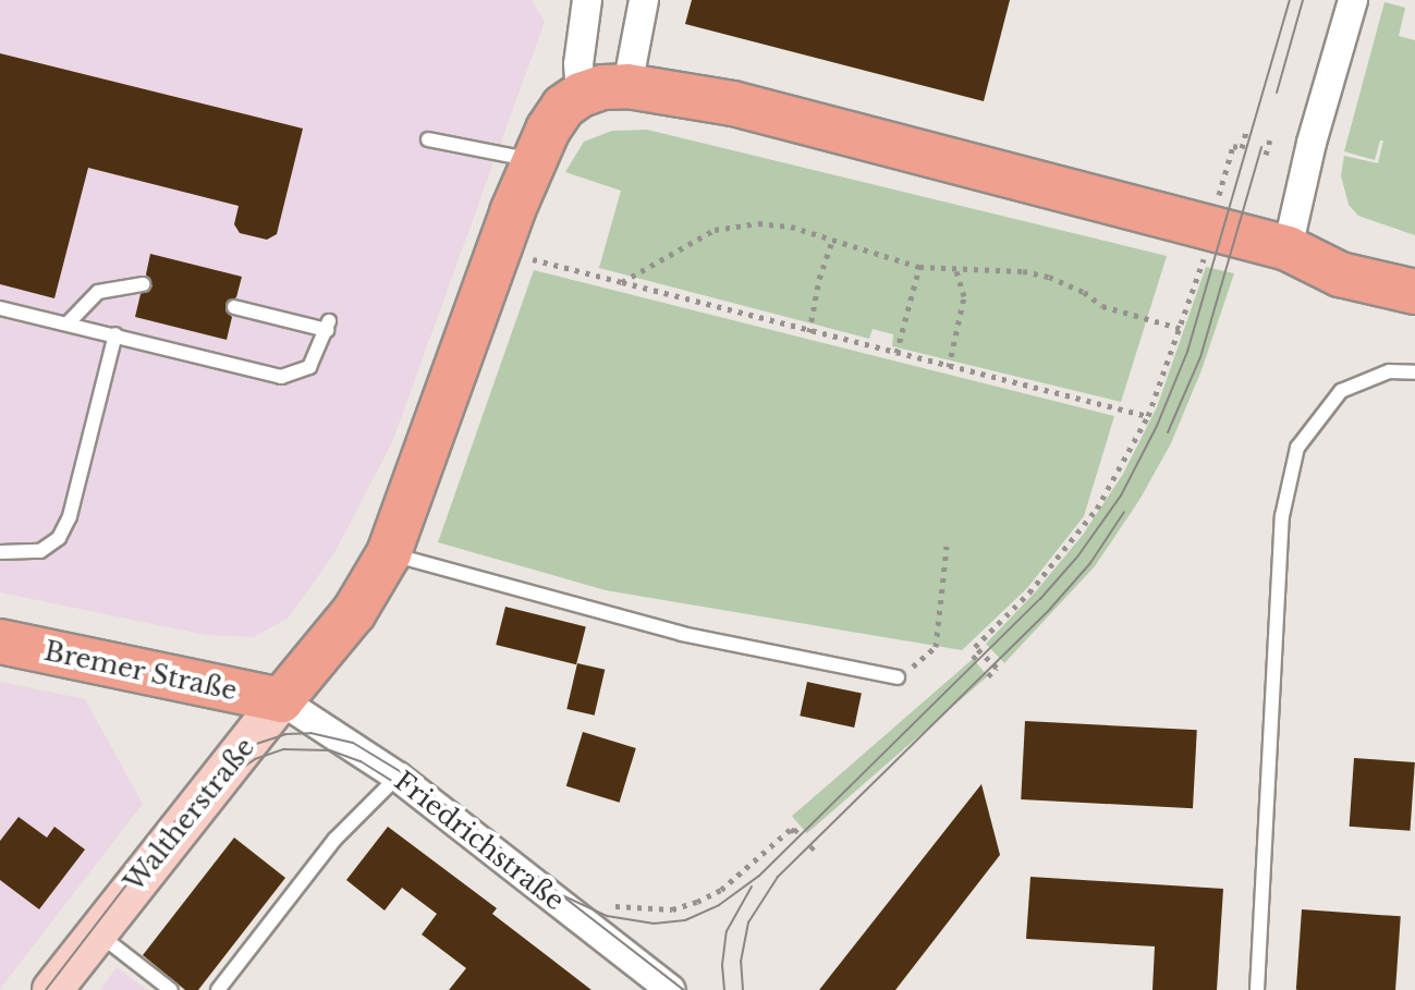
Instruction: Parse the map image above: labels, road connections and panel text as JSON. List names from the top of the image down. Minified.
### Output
{"streets":{"main road":["Bremer Straße","Waltherstraße"],"street":["Friedrichstraße"]},"crossings":[["Bremer Straße","Waltherstraße"],["Bremer Straße","Friedrichstraße"],["Waltherstraße","Friedrichstraße"]]}
